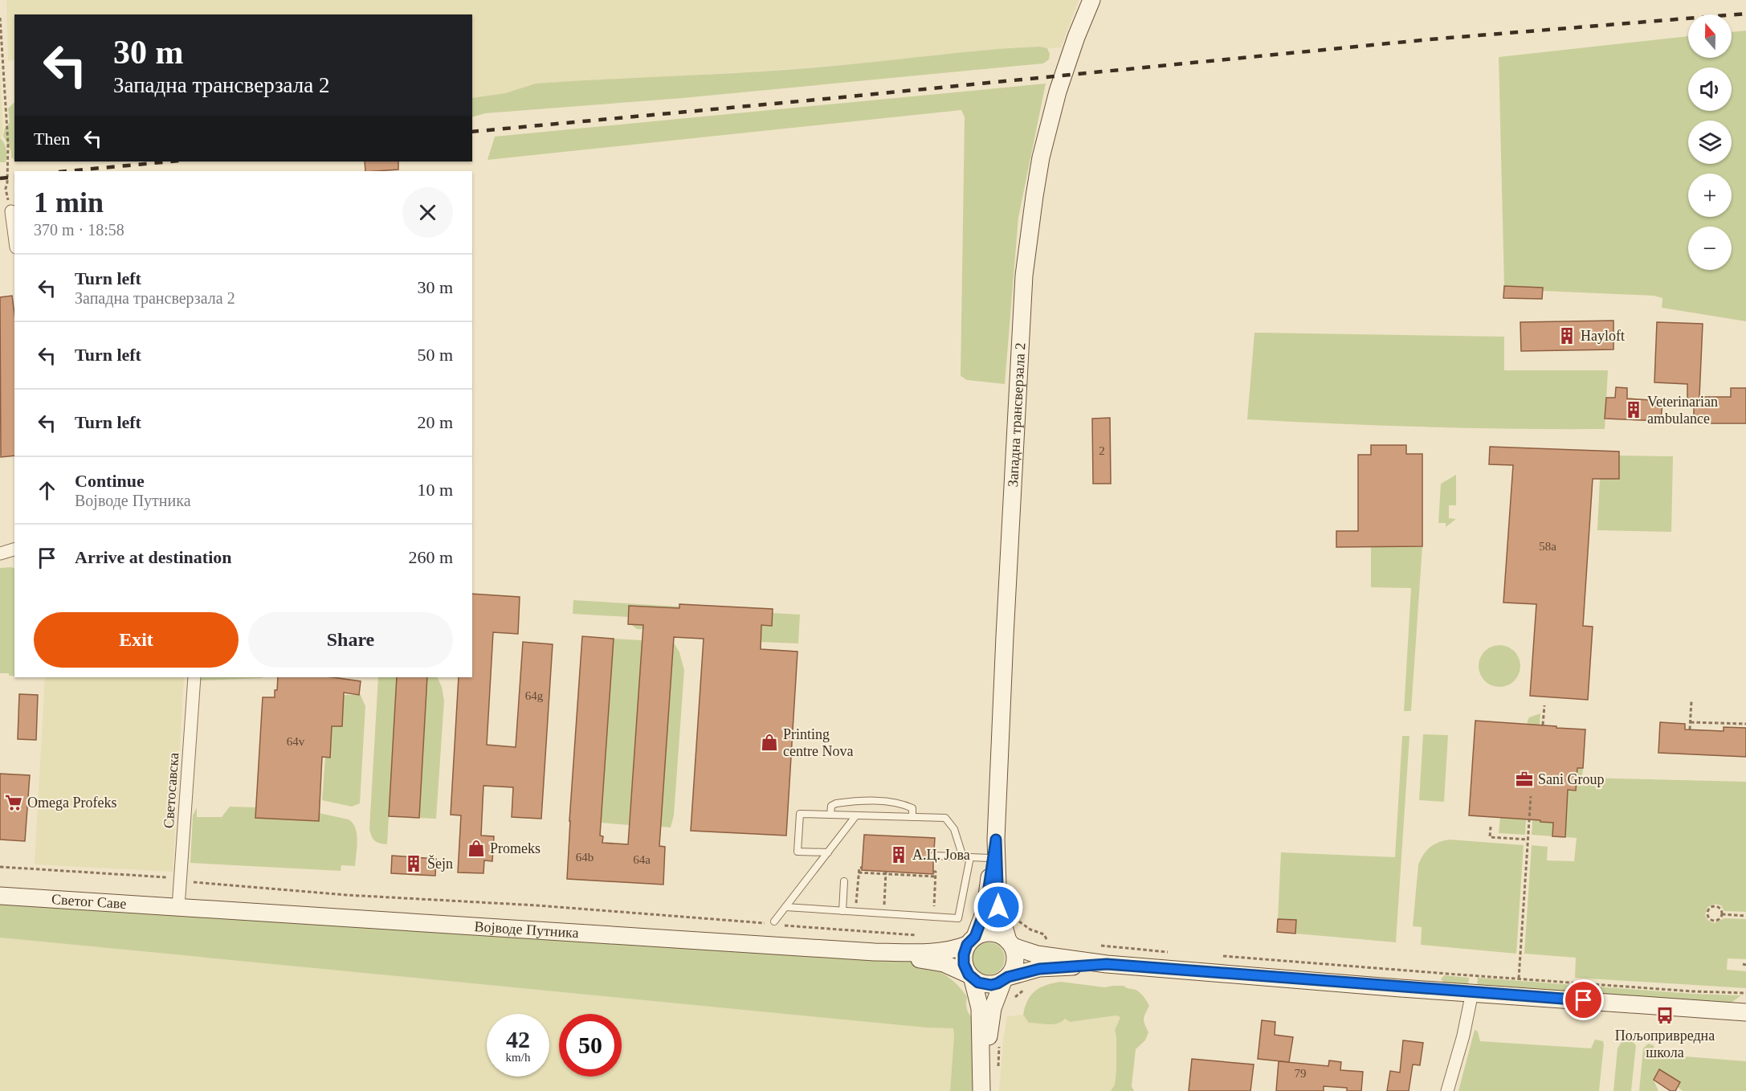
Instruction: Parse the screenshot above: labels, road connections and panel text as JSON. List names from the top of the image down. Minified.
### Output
{"streets":{"main road":["Западна трансверзала 2","Светог Саве","Војводе Путника"],"street":["Светосавска"]},"crossings":[["Западна трансверзала 2","Војводе Путника"],["Светосавска","Светог Саве"],["Светосавска","Војводе Путника"],["Светог Саве","Војводе Путника"]],"places":{"building":["Hayloft","Veterinarian ambulance","А.Ц. Јова","Šejn"],"shop":["Printing centre Nova","Promeks"],"office":["Sani Group"],"supermarket":["Omega Profeks"],"bus stop":["Пољопривредна школа"]},"house_numbers":["2","58a","64g","64v","64b","64a","79"],"north":"top","page":{"map_buttons":["+","−"],"turn":["30 m","Западна трансверзала 2"],"then":"Then","heading":["1 min","370 m · 18:58"],"list":[{"name":"Turn left","note":"Западна трансверзала 2","value":"30 m"},{"name":"Turn left","value":"50 m"},{"name":"Turn left","value":"20 m"},{"name":"Continue","note":"Војводе Путника","value":"10 m"},{"name":"Arrive at destination","value":"260 m"}],"buttons":["Exit","Share"],"speed":"42 km/h","limit":"50"}}
